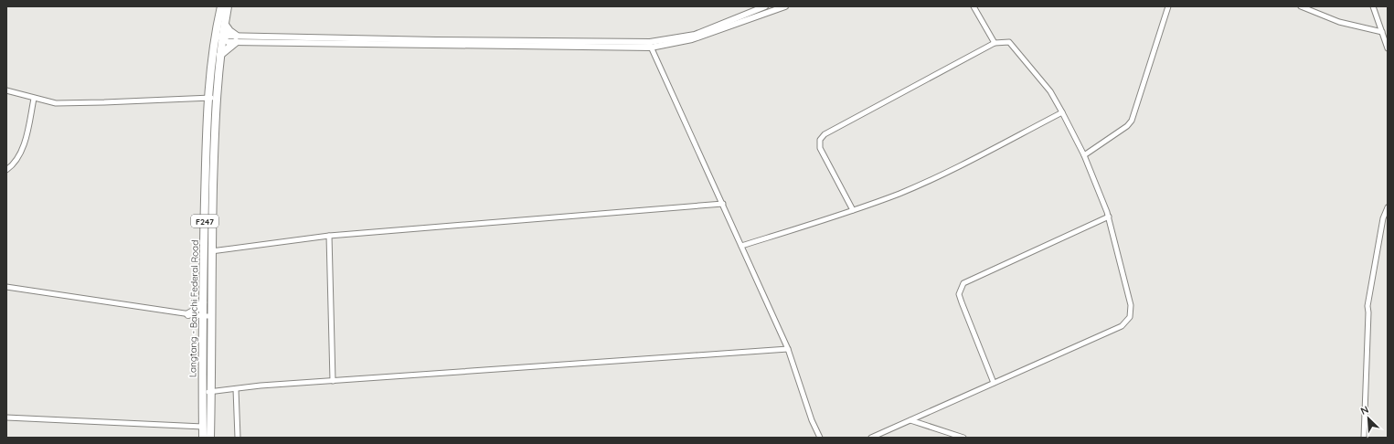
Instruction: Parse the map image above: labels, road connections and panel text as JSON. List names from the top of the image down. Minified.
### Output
{"streets":{"main road":["F247","Langtang - Bauchi Federal Road"]},"north":"top left"}
